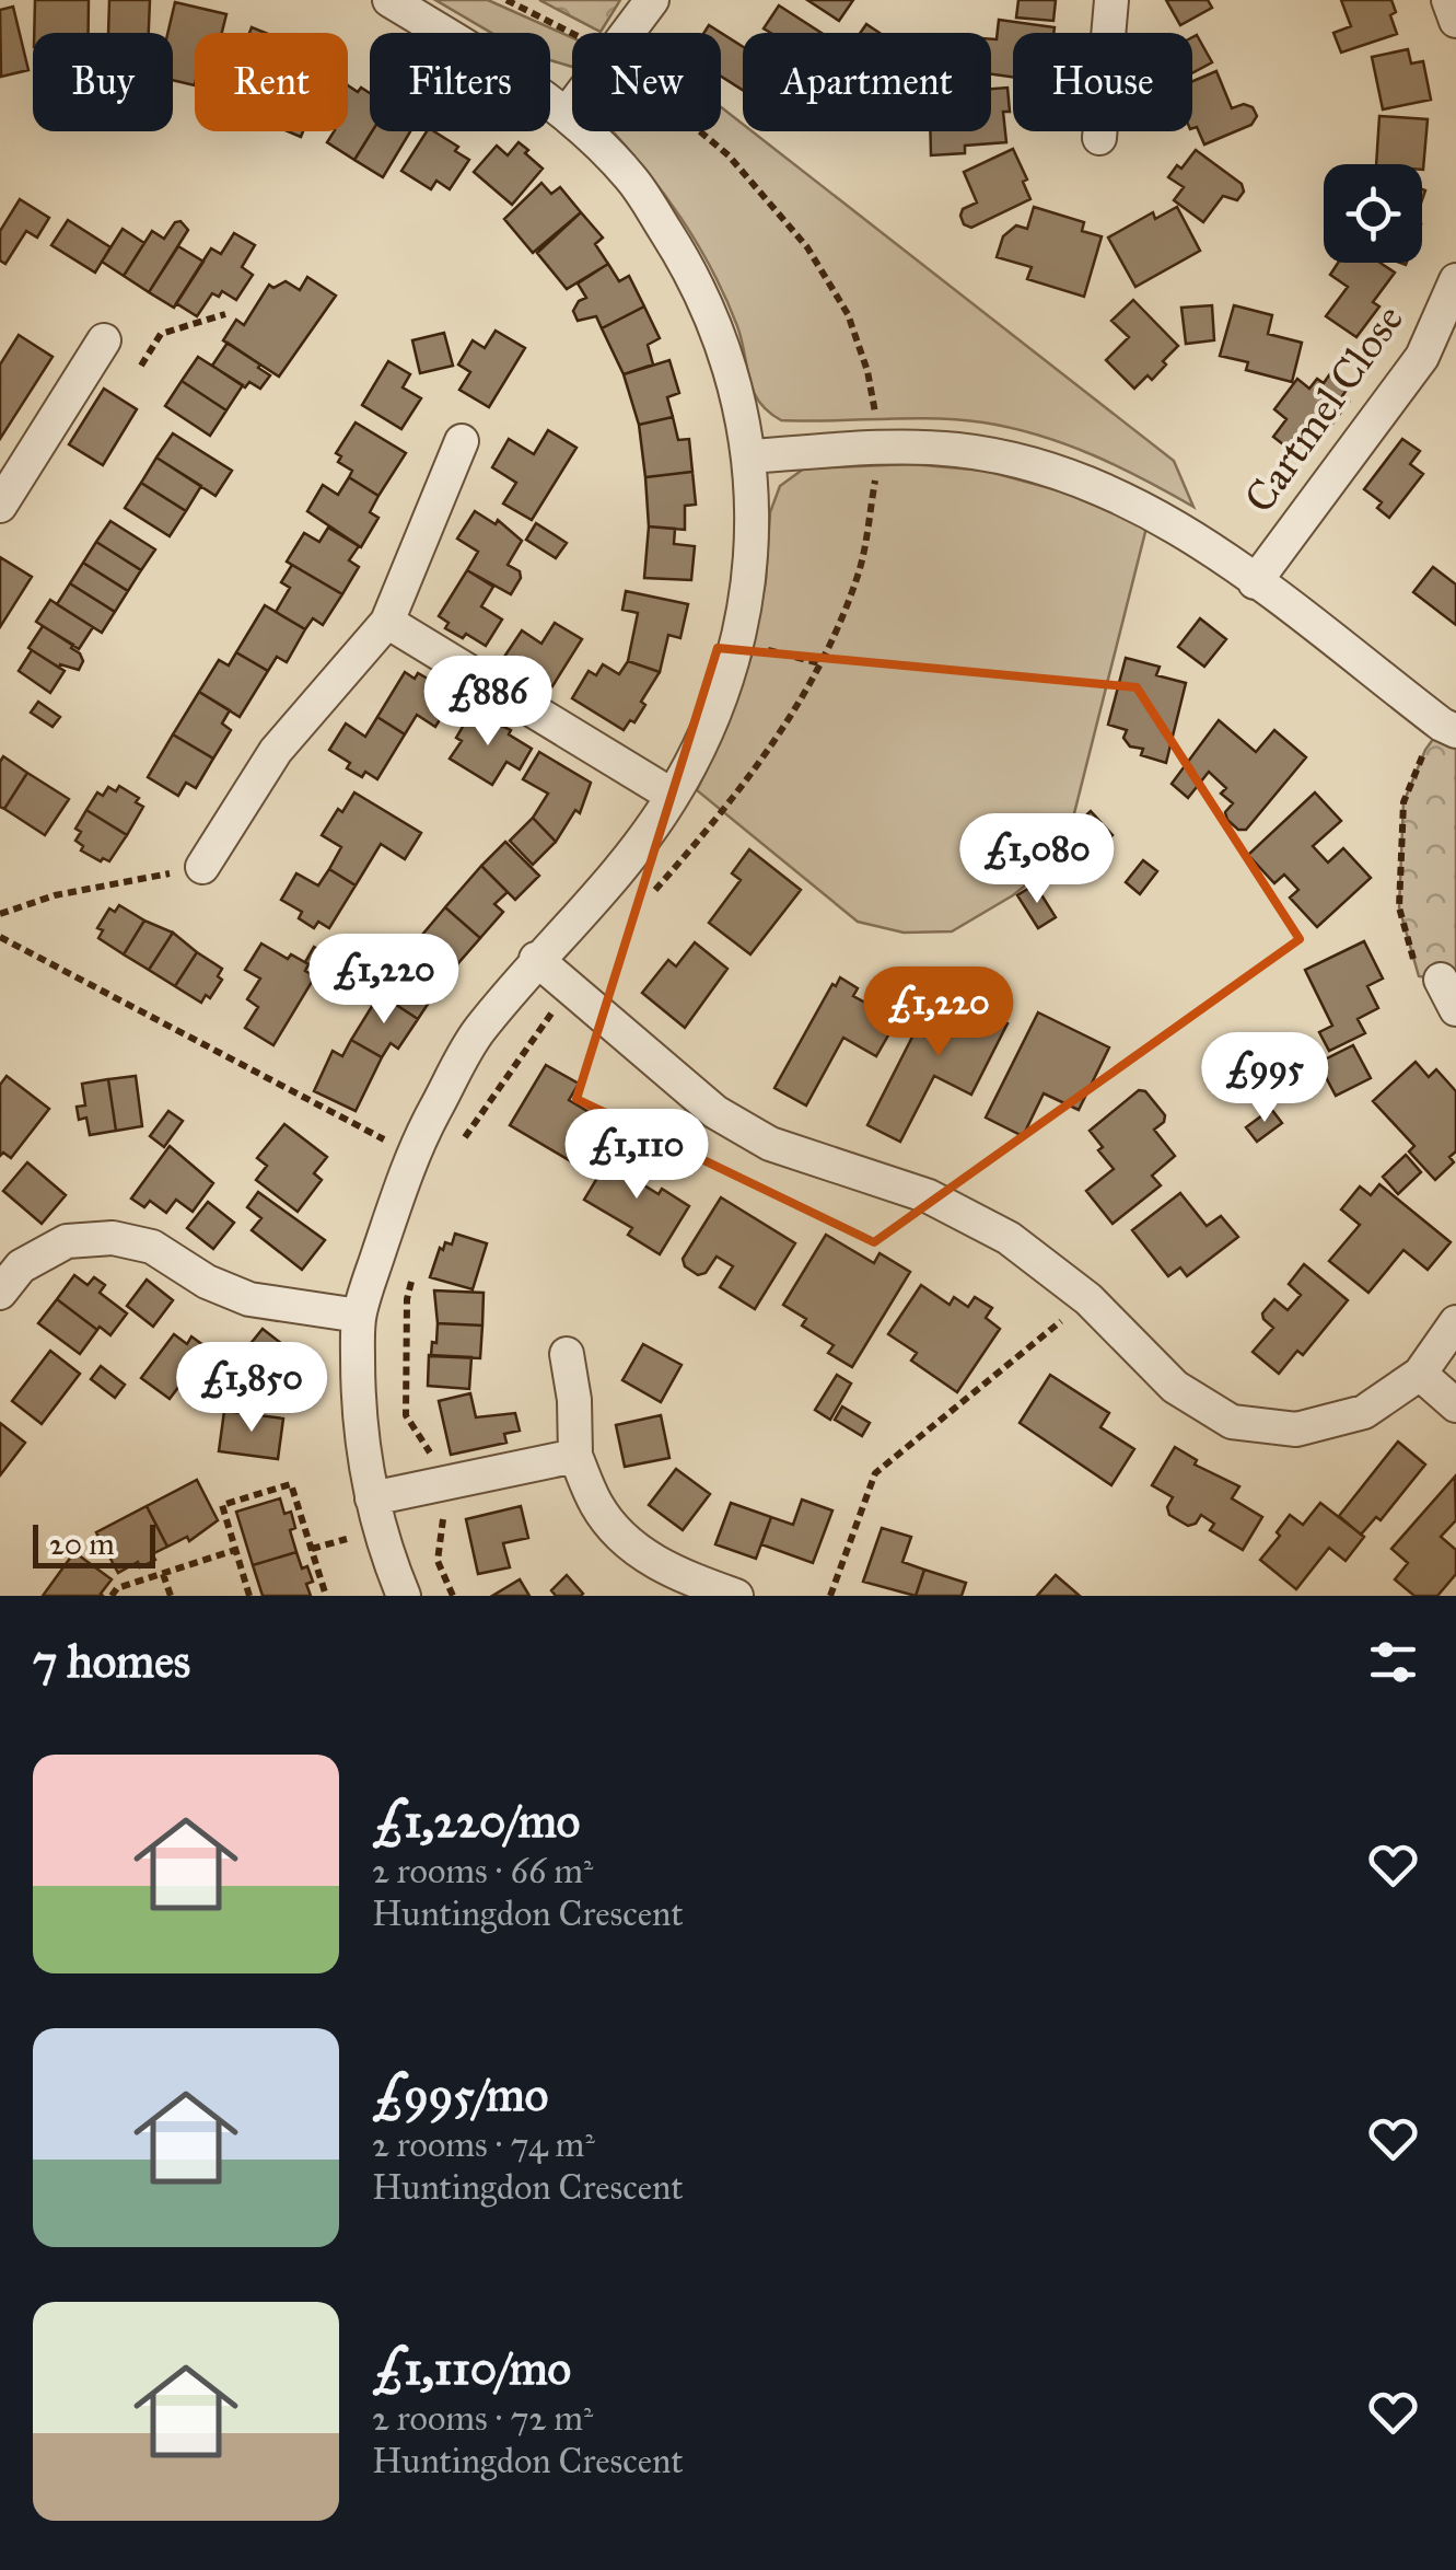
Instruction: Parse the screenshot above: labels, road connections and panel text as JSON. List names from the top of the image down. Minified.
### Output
{"streets":{"street":["Cartmel Close"]},"scale_bar":"20 m","page":{"chip":["Buy","Rent","Filters","New","Apartment","House"],"price":["£886","£1,080","£1,220","£1,220","£995","£1,110","£1,850"],"scale":"20 m","heading":"7 homes","list":[{"name":"£1,220/mo","note":"2 rooms · 66 m² · Huntingdon Crescent"},{"name":"£995/mo","note":"2 rooms · 74 m² · Huntingdon Crescent"},{"name":"£1,110/mo","note":"2 rooms · 72 m² · Huntingdon Crescent"}]}}
